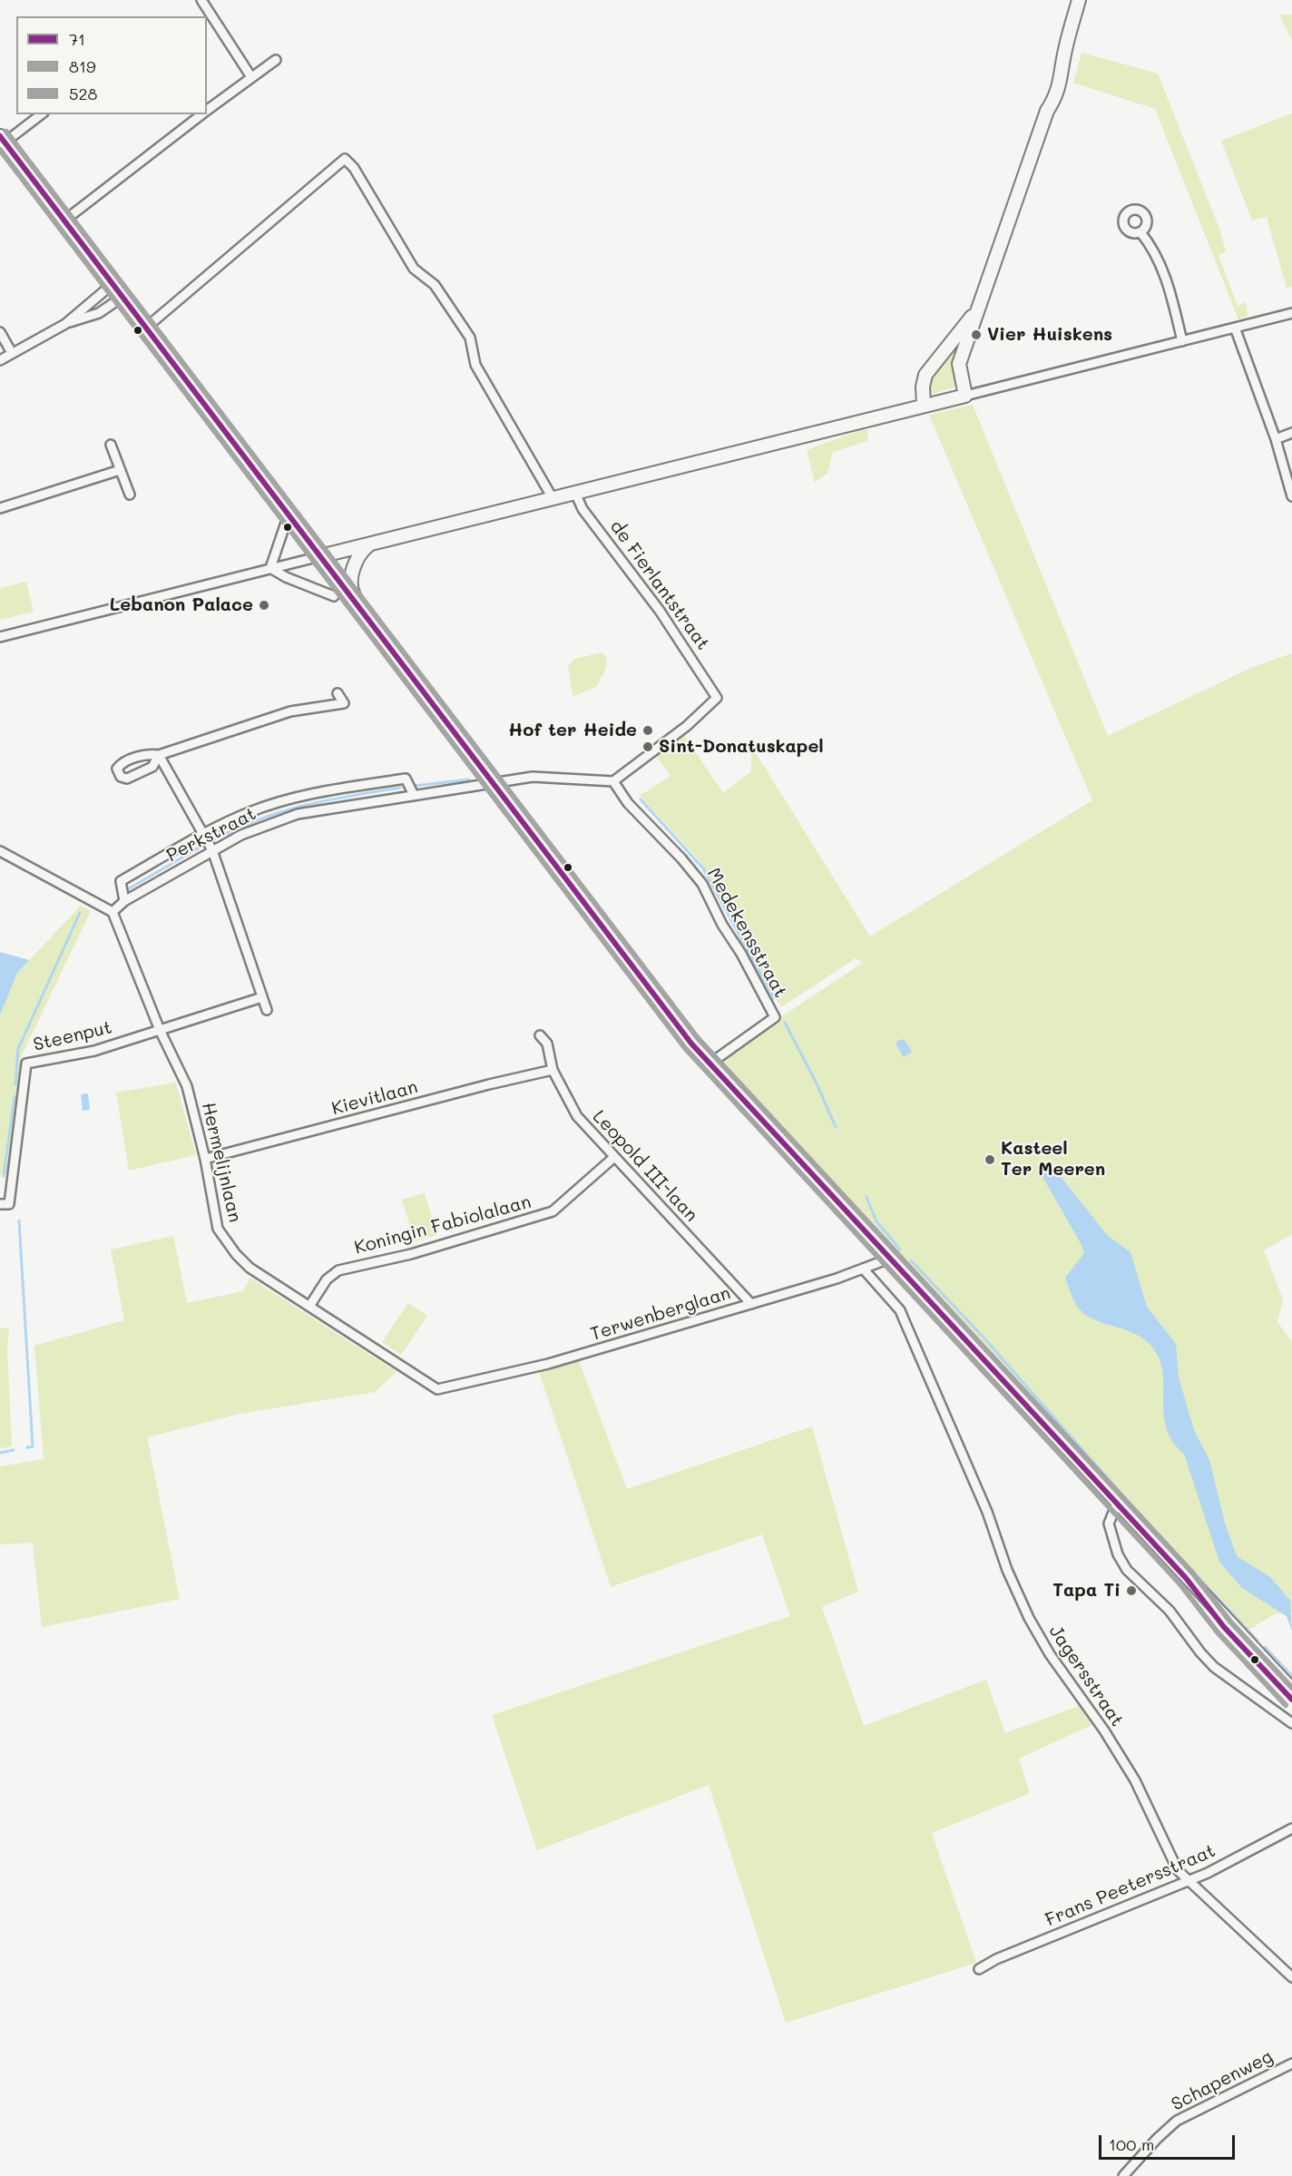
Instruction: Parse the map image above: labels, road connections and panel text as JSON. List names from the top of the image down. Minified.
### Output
{"streets":{"street":["de Fierlantstraat","Perkstraat","Medekensstraat","Steenput","Kievitlaan","Hermelijnlaan","Leopold III-laan","Koningin Fabiolalaan","Terwenberglaan","Jagersstraat","Frans Peetersstraat","Schapenweg"]},"crossings":[["de Fierlantstraat","Perkstraat"],["de Fierlantstraat","Medekensstraat"],["Perkstraat","Medekensstraat"],["Perkstraat","Hermelijnlaan"],["Steenput","Hermelijnlaan"],["Kievitlaan","Hermelijnlaan"],["Kievitlaan","Leopold III-laan"],["Hermelijnlaan","Koningin Fabiolalaan"],["Hermelijnlaan","Terwenberglaan"],["Leopold III-laan","Koningin Fabiolalaan"],["Leopold III-laan","Terwenberglaan"],["Terwenberglaan","Jagersstraat"],["Jagersstraat","Frans Peetersstraat"]],"places":["Vier Huiskens","Lebanon Palace","Hof ter Heide","Sint-Donatuskapel","Kasteel Ter Meeren","Tapa Ti"],"lines":["transit line 528","transit line 71","transit line 819"],"legend":["71","819","528"],"scale_bar":"100 m"}
